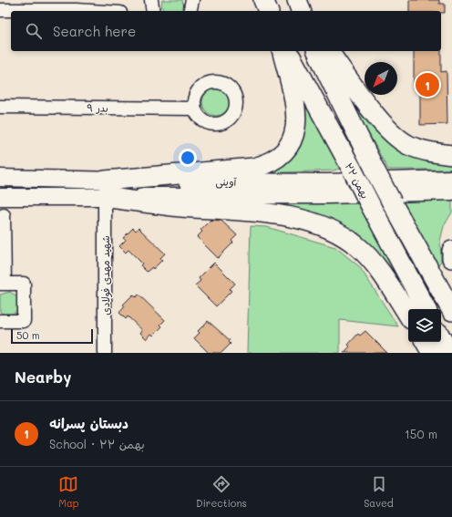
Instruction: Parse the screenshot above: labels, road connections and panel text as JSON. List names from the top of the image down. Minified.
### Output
{"streets":{"highway":["۲۲ بهمن"],"main road":["آوینی"],"street":["بدر ۹","شهید مهدی فولادی"]},"crossings":[["آوینی","شهید مهدی فولادی"]],"scale_bar":"50 m","north":"bottom left","page":{"search":"Search here","pins":"1","scale":"50 m","heading":"Nearby","list":[{"mark":"1","name":"دبستان پسرانه","note":"School · ۲۲ بهمن","value":"150 m"}],"nav":["Map","Directions","Saved"]}}
